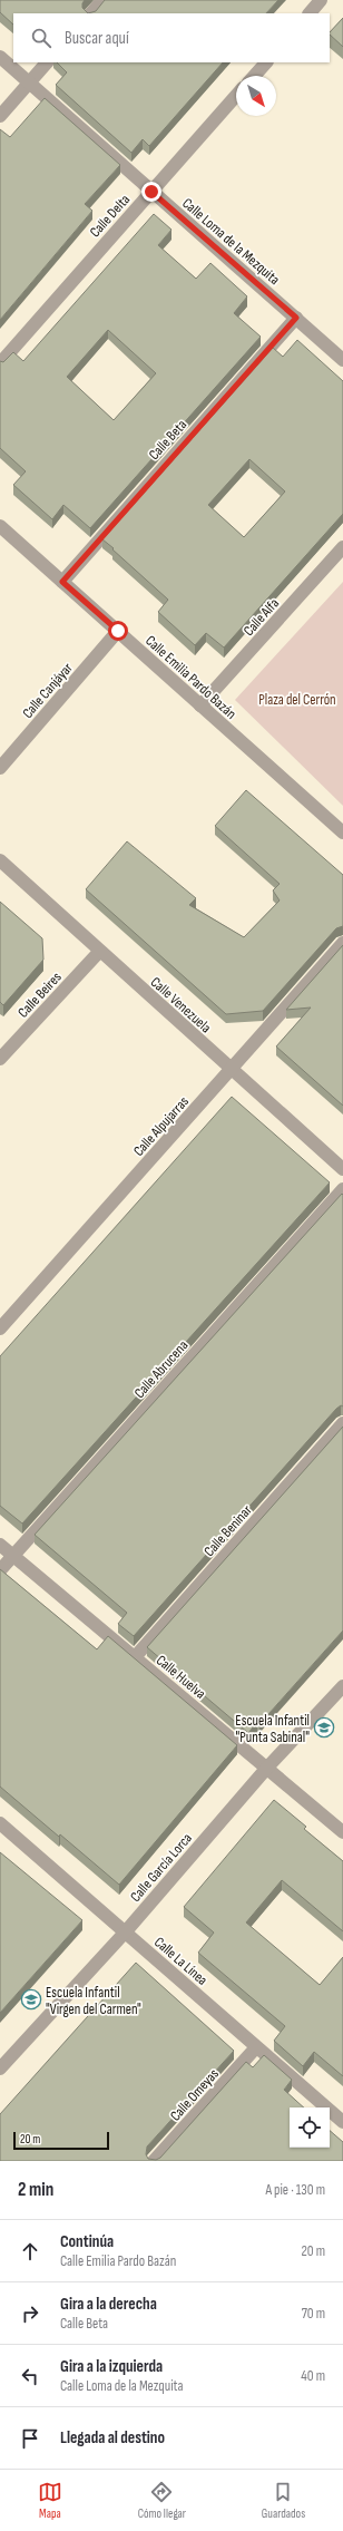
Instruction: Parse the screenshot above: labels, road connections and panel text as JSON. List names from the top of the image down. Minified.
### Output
{"streets":{"street":["Calle Delta","Calle Loma de la Mezquita","Calle Beta","Calle Alfa","Calle Emilia Pardo Bazán","Calle Canjáyar","Calle Beires","Calle Venezuela","Calle Alpujarras","Calle Abrucena","Calle Beninar","Calle Huelva","Calle García Lorca","Calle La Línea","Calle Omeyas"]},"crossings":[["Calle Delta","Calle Loma de la Mezquita"],["Calle Loma de la Mezquita","Calle Beta"],["Calle Beta","Calle Emilia Pardo Bazán"],["Calle Alfa","Calle Emilia Pardo Bazán"],["Calle Emilia Pardo Bazán","Calle Canjáyar"],["Calle Beires","Calle Venezuela"],["Calle Venezuela","Calle Alpujarras"],["Calle Abrucena","Calle Huelva"],["Calle Beninar","Calle Huelva"],["Calle Huelva","Calle García Lorca"],["Calle García Lorca","Calle La Línea"],["Calle La Línea","Calle Omeyas"]],"parks":["Plaza del Cerrón"],"places":{"school or university":["Escuela Infantil \"Punta Sabinal\"","Escuela Infantil \"Virgen del Carmen\""]},"scale_bar":"20 m","north":"bottom right","page":{"search":"Buscar aquí","scale":"20 m","heading":["2 min","A pie · 130 m"],"list":[["Continúa","Calle Emilia Pardo Bazán","20 m"],["Gira a la derecha","Calle Beta","70 m"],["Gira a la izquierda","Calle Loma de la Mezquita","40 m"],"Llegada al destino"],"nav":["Mapa","Cómo llegar","Guardados"]}}
